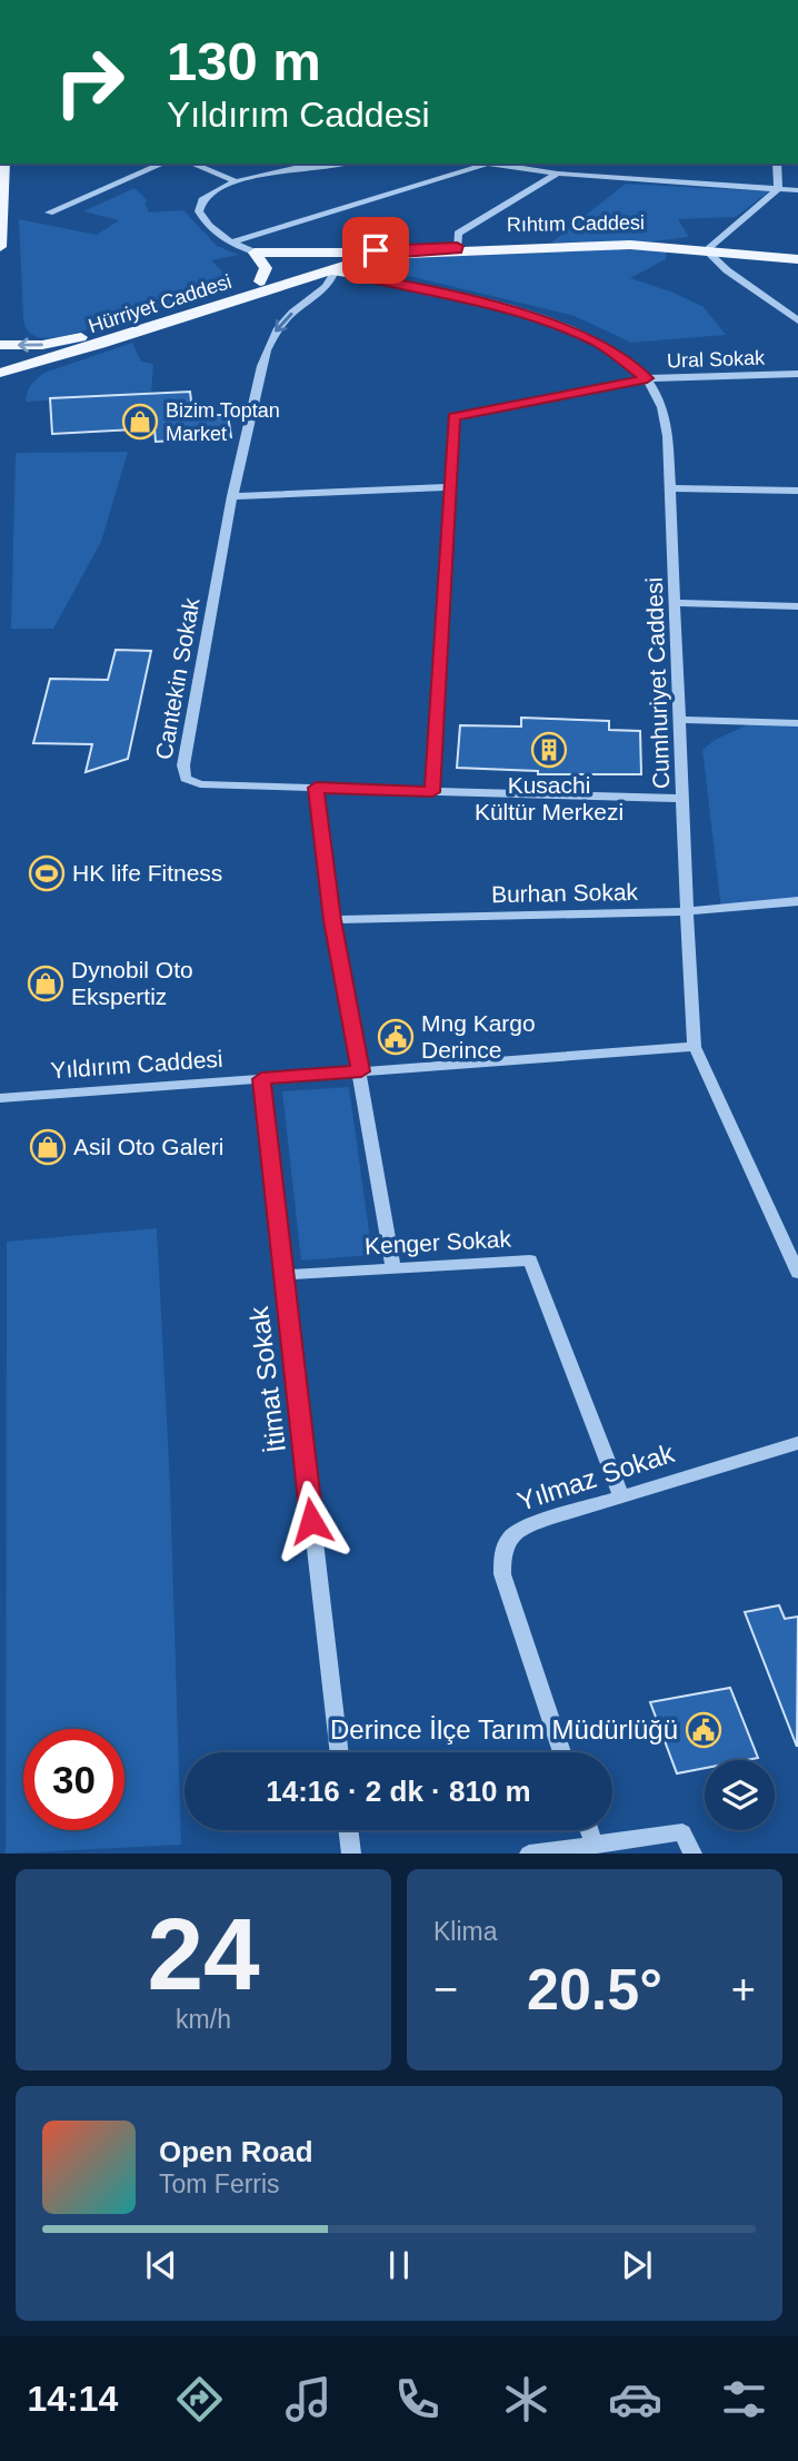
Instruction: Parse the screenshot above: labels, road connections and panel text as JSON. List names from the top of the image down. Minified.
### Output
{"streets":{"main road":["Rıhtım Caddesi","Hürriyet Caddesi"],"street":["Ural Sokak","Cantekin Sokak","Cumhuriyet Caddesi","Burhan Sokak","Yıldırım Caddesi","Kenger Sokak","İtimat Sokak","Yılmaz Sokak"]},"crossings":[["Rıhtım Caddesi","Hürriyet Caddesi"],["Hürriyet Caddesi","Cantekin Sokak"],["Ural Sokak","Cantekin Sokak"],["Ural Sokak","Cumhuriyet Caddesi"],["Cantekin Sokak","Cumhuriyet Caddesi"],["Cumhuriyet Caddesi","Burhan Sokak"],["Cumhuriyet Caddesi","Yıldırım Caddesi"],["Yıldırım Caddesi","İtimat Sokak"],["Kenger Sokak","İtimat Sokak"],["Kenger Sokak","Yılmaz Sokak"]],"places":{"shop":["Bizim Toptan Market","Dynobil Oto Ekspertiz","Asil Oto Galeri"],"building":["Kusachi Kültür Merkezi"],"sports":["HK life Fitness"],"public building":["Mng Kargo Derince","Derince İlçe Tarım Müdürlüğü"]},"page":{"turn":["130 m","Yıldırım Caddesi"],"limit":"30","trip":"14:16 · 2 dk · 810 m","tile":[["24","km/h"],"Klima"],"heat":["−","20.5°","+"],"song":["Open Road","Tom Ferris"],"tabs":"14:14"}}
